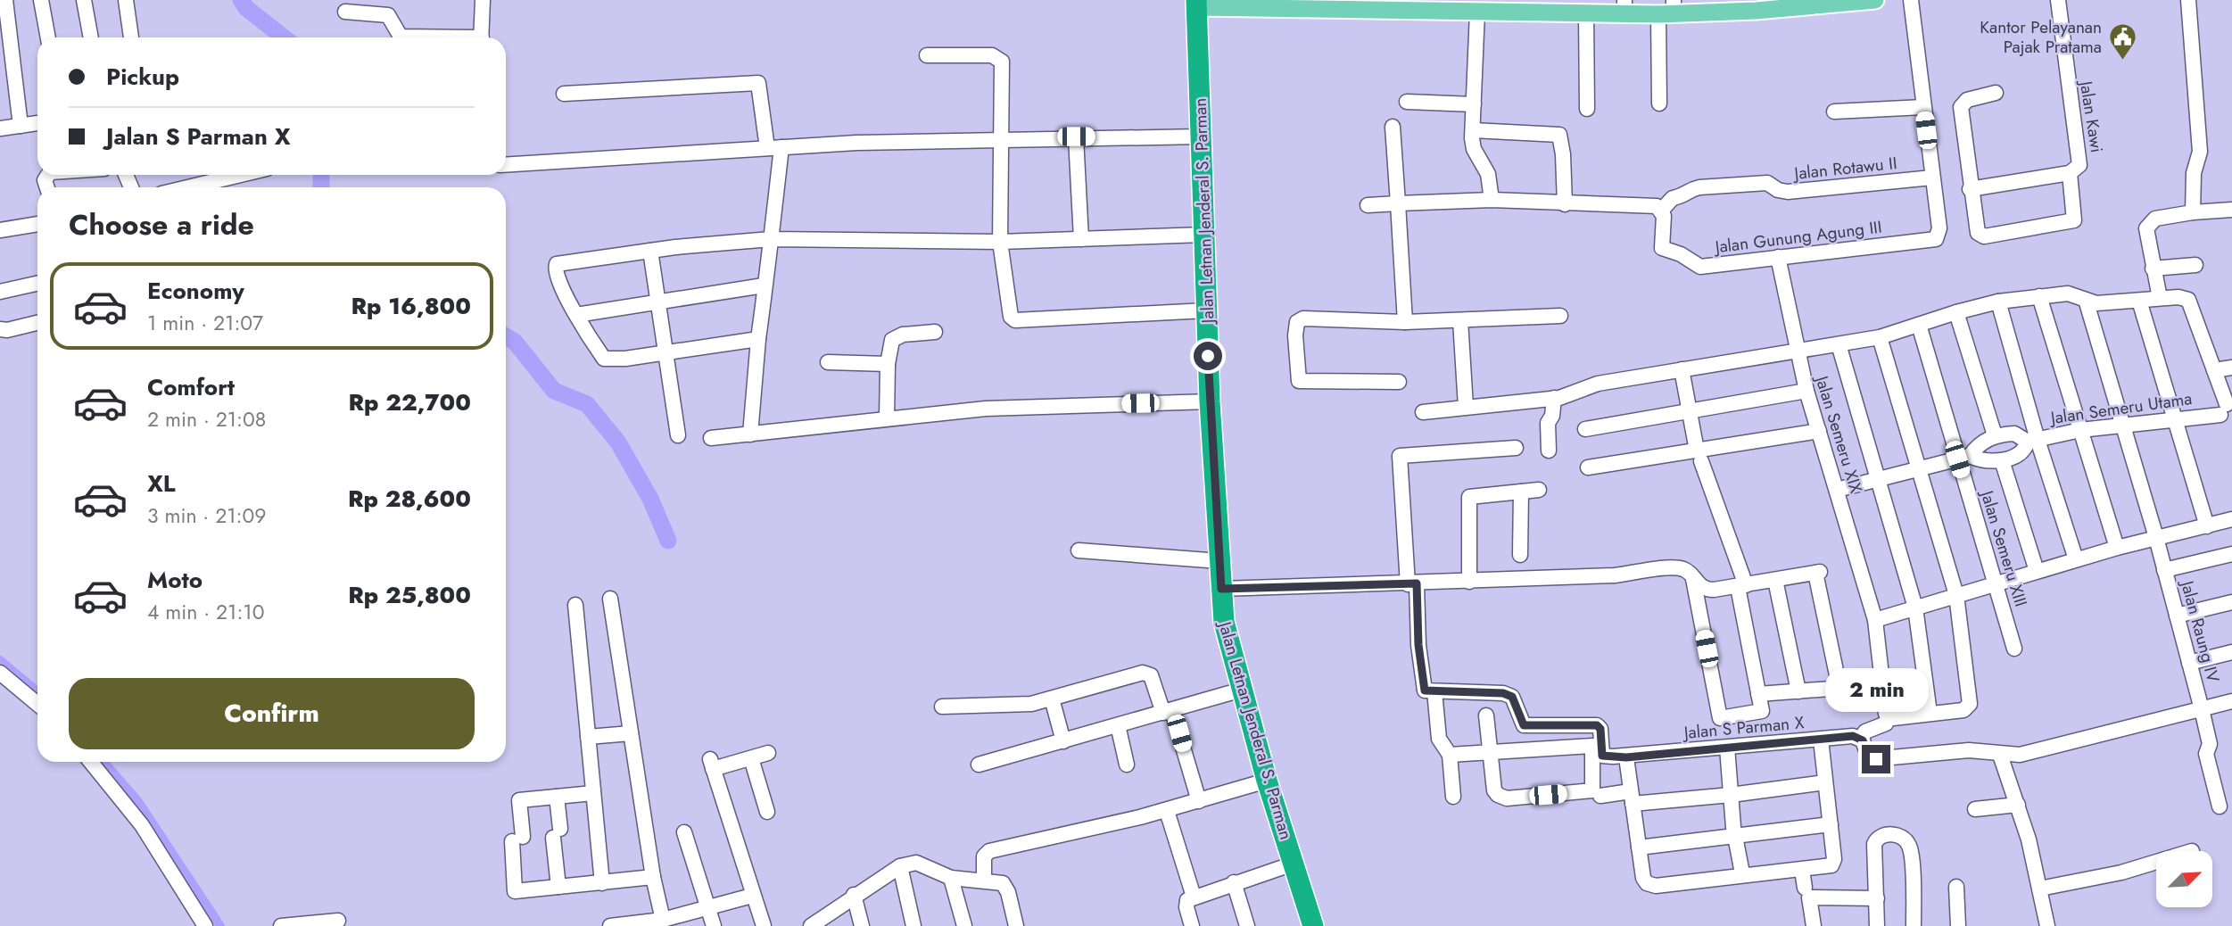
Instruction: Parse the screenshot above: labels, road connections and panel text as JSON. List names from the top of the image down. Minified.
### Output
{"streets":{"highway":["Jalan Letnan Jenderal S. Parman"],"street":["Jalan Kawi","Jalan Rotawu II","Jalan Gunung Agung III","Jalan Semeru Utama","Jalan Semeru XIX","Jalan Semeru XIII","Jalan Raung IV","Jalan S Parman X"]},"crossings":[["Jalan Rotawu II","Jalan Gunung Agung III"],["Jalan Gunung Agung III","Jalan Semeru XIX"],["Jalan Semeru Utama","Jalan Raung IV"]],"places":{"public building":["Kantor Pelayanan Pajak Pratama"]},"north":"top right","page":{"banner":["Pickup","Jalan S Parman X"],"heading":"Choose a ride","list":[{"name":"Economy","note":"1 min · 21:07","value":"Rp 16,800"},{"name":"Comfort","note":"2 min · 21:08","value":"Rp 22,700"},{"name":"XL","note":"3 min · 21:09","value":"Rp 28,600"},{"name":"Moto","note":"4 min · 21:10","value":"Rp 25,800"}],"buttons":"Confirm","bubble":"2 min"}}
